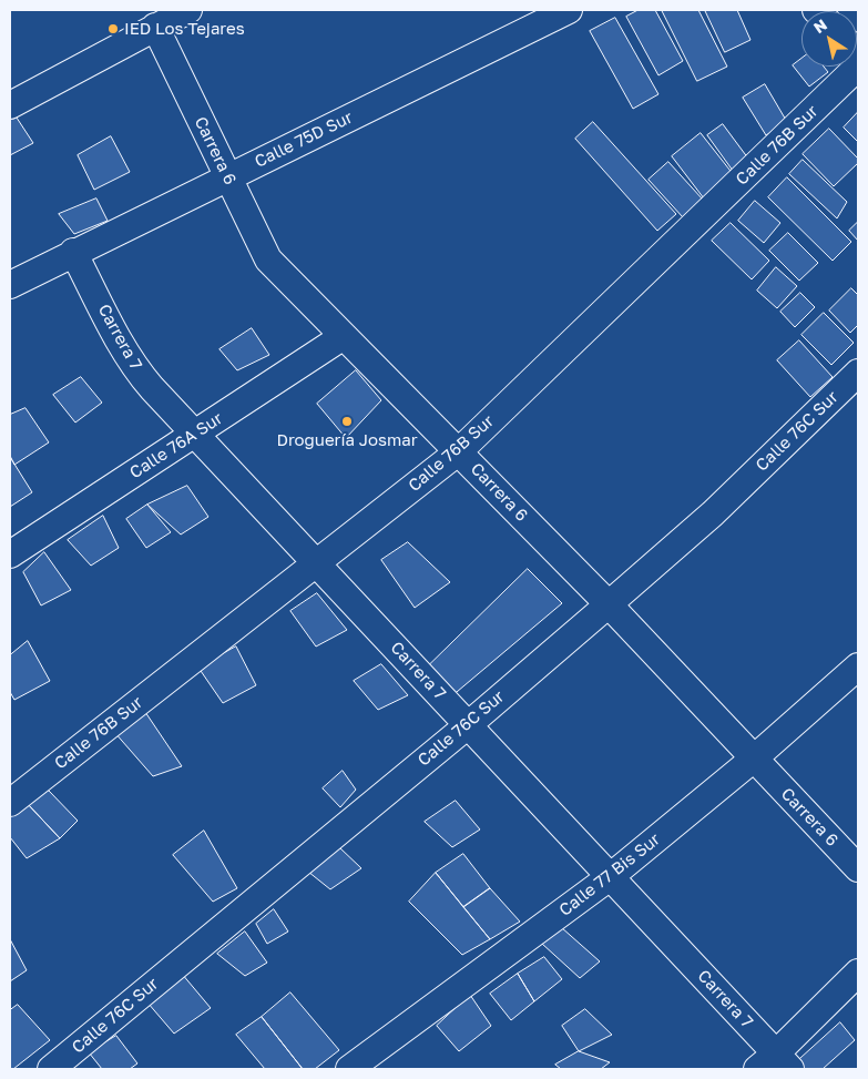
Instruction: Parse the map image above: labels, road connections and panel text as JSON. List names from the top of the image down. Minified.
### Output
{"streets":{"street":["Calle 75D Sur","Calle 76B Sur","Carrera 6","Carrera 7","Calle 76C Sur","Calle 76A Sur","Calle 77 Bis Sur"]},"crossings":[["Calle 75D Sur","Carrera 6"],["Calle 75D Sur","Carrera 7"],["Calle 76B Sur","Carrera 6"],["Calle 76B Sur","Carrera 7"],["Carrera 6","Calle 76C Sur"],["Carrera 6","Calle 76A Sur"],["Carrera 6","Calle 77 Bis Sur"],["Carrera 7","Calle 76C Sur"],["Carrera 7","Calle 76A Sur"],["Carrera 7","Calle 77 Bis Sur"]],"places":["IED Los Tejares","Droguería Josmar"],"north":"top left"}
